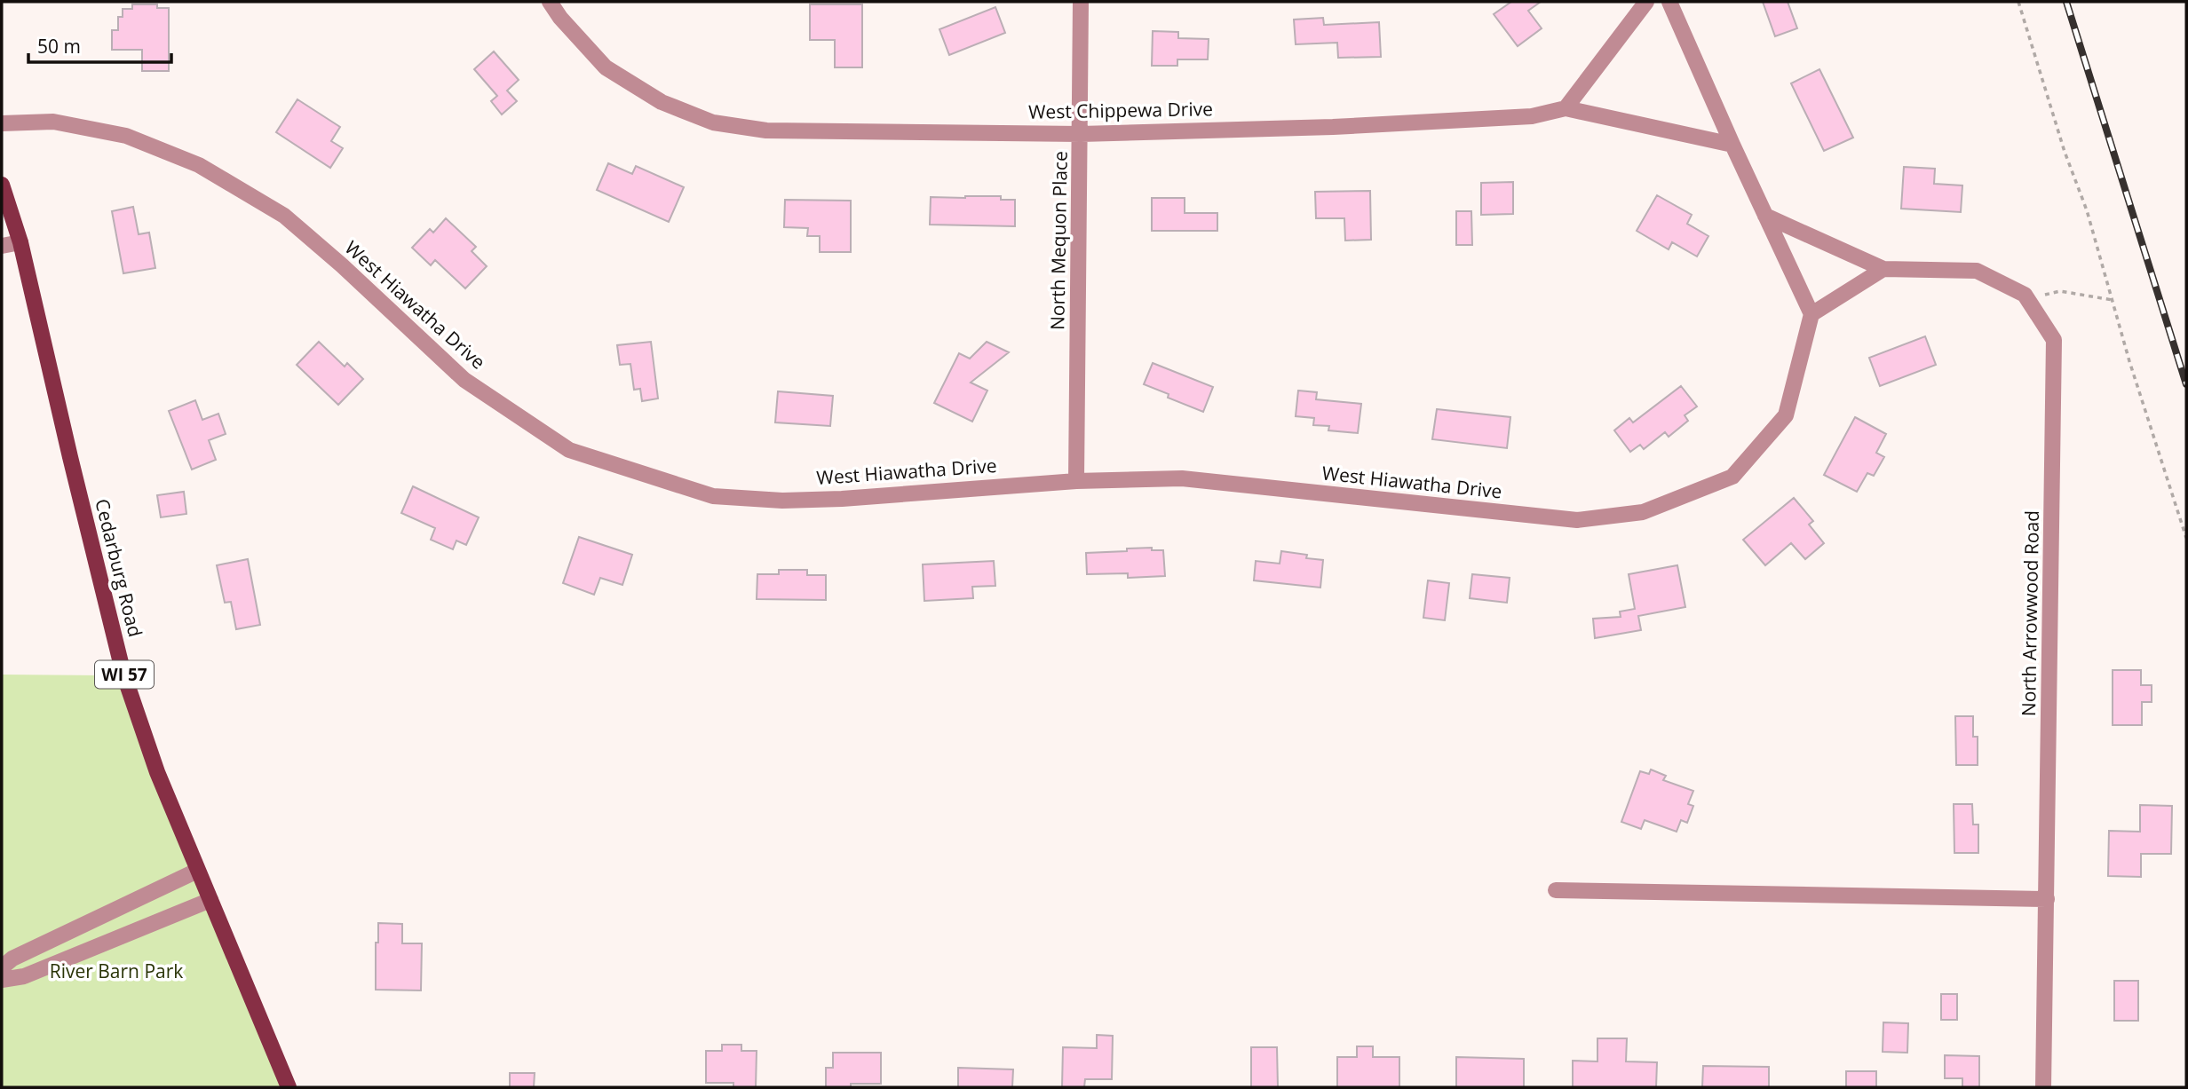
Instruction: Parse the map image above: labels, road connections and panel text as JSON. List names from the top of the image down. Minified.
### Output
{"streets":{"main road":["Cedarburg Road","WI 57"],"street":["West Chippewa Drive","North Mequon Place","West Hiawatha Drive","North Arrowwood Road"]},"crossings":[["West Chippewa Drive","North Mequon Place"],["North Mequon Place","West Hiawatha Drive"]],"parks":["River Barn Park"],"scale_bar":"50 m"}
